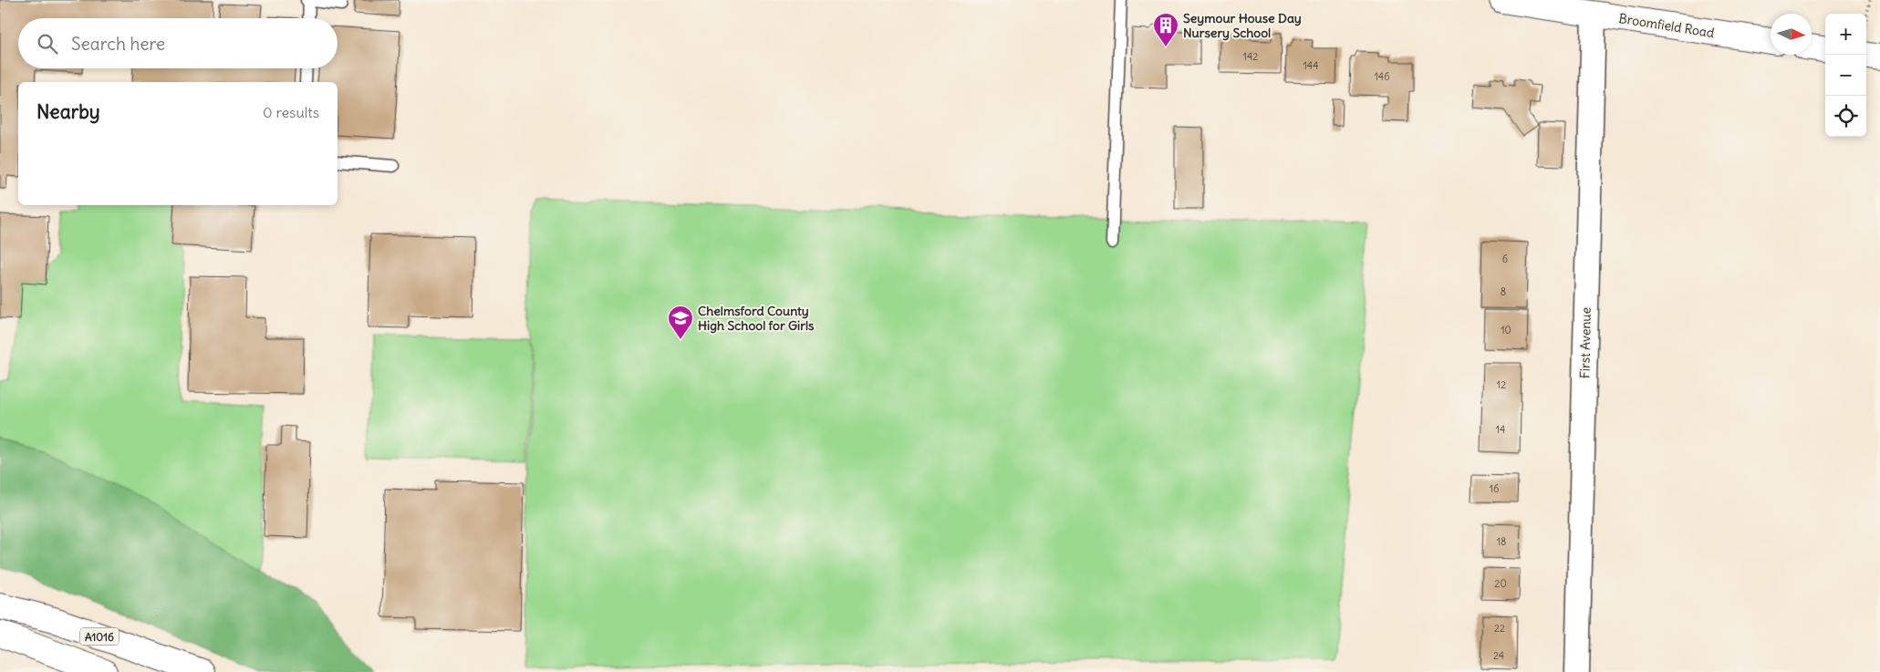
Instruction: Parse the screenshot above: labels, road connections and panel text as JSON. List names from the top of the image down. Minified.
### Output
{"streets":{"main road":["Broomfield Road","A1016"],"street":["First Avenue"]},"crossings":[["Broomfield Road","First Avenue"]],"places":{"building":["Seymour House Day Nursery School"],"school or university":["Chelmsford County High School for Girls"]},"house_numbers":["142","144","146","6","8","10","12","14","16","18","20","22","24"],"north":"right","page":{"map_buttons":["+","−"],"search":"Search here","heading":["Nearby","0 results"]}}
